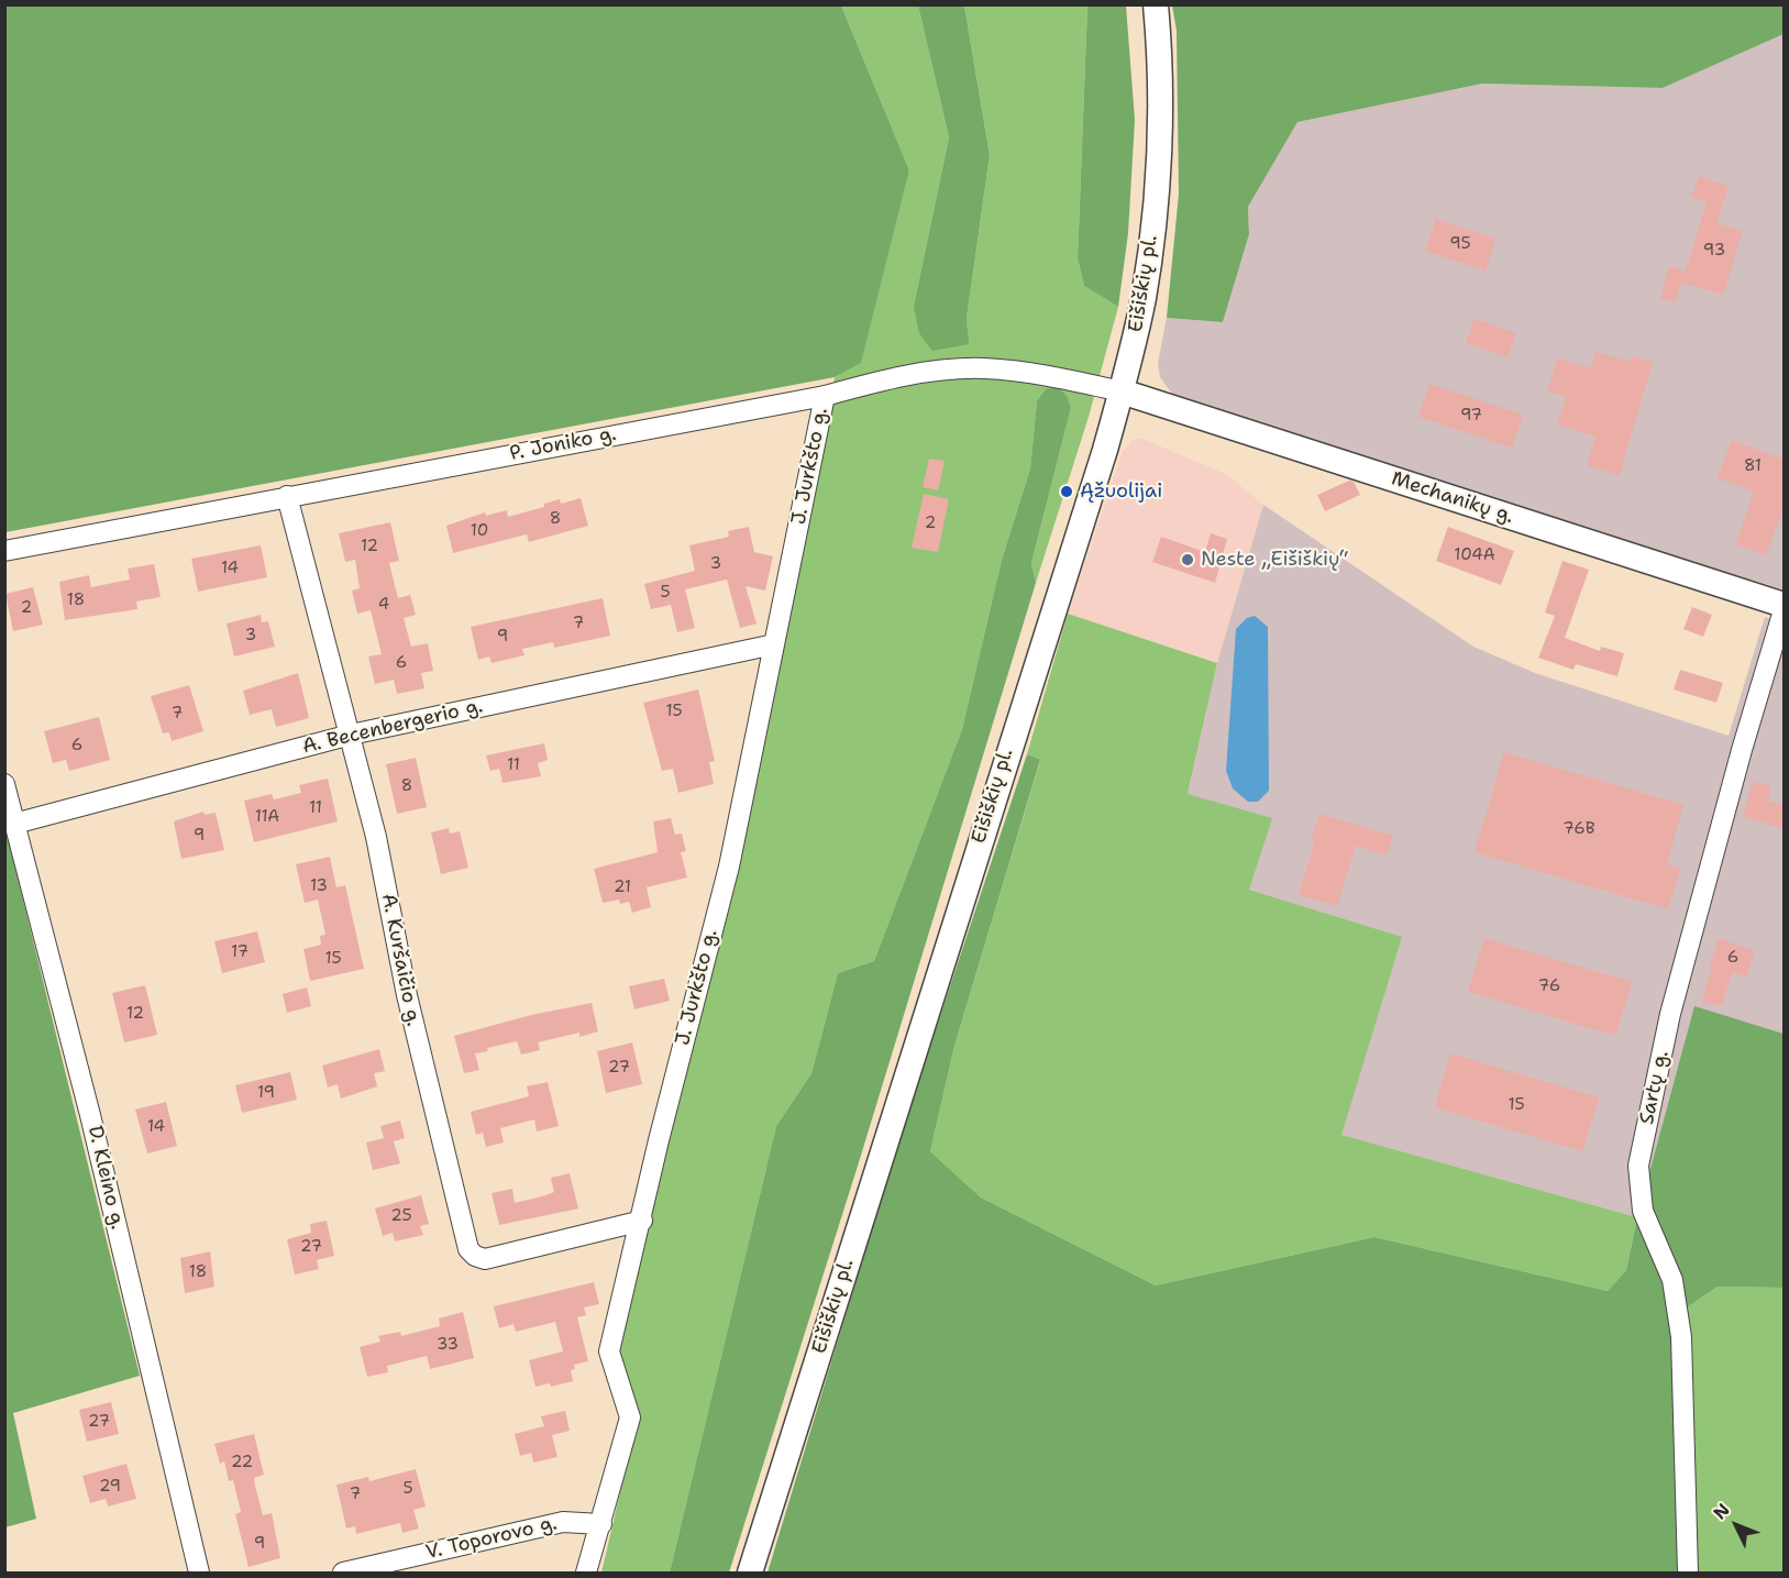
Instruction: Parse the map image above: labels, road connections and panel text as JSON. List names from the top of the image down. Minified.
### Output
{"streets":{"main road":["Eišiškių pl.","Mechanikų g."],"street":["P. Joniko g.","J. Jurkšto g.","A. Becenbergerio g.","A. Kuršaičio g.","Sartų g.","D. Kleino g.","V. Toporovo g."]},"crossings":[["Eišiškių pl.","P. Joniko g."],["Eišiškių pl.","Mechanikų g."],["P. Joniko g.","J. Jurkšto g."],["P. Joniko g.","Mechanikų g."],["P. Joniko g.","A. Kuršaičio g."],["J. Jurkšto g.","A. Becenbergerio g."],["J. Jurkšto g.","A. Kuršaičio g."],["J. Jurkšto g.","V. Toporovo g."],["A. Becenbergerio g.","A. Kuršaičio g."],["A. Becenbergerio g.","D. Kleino g."]],"places":["Ąžuolijai","Neste „Eišiškių“"],"house_numbers":["95","93","97","81","8","2","10","12","104A","3","14","5","18","4","2","7","3","9","6","15","7","6","11","8","11","11A","76B","9","13","21","17","6","15","76","12","27","19","15","14","25","27","18","33","27","22","29","5","7","9"],"north":"top left"}
